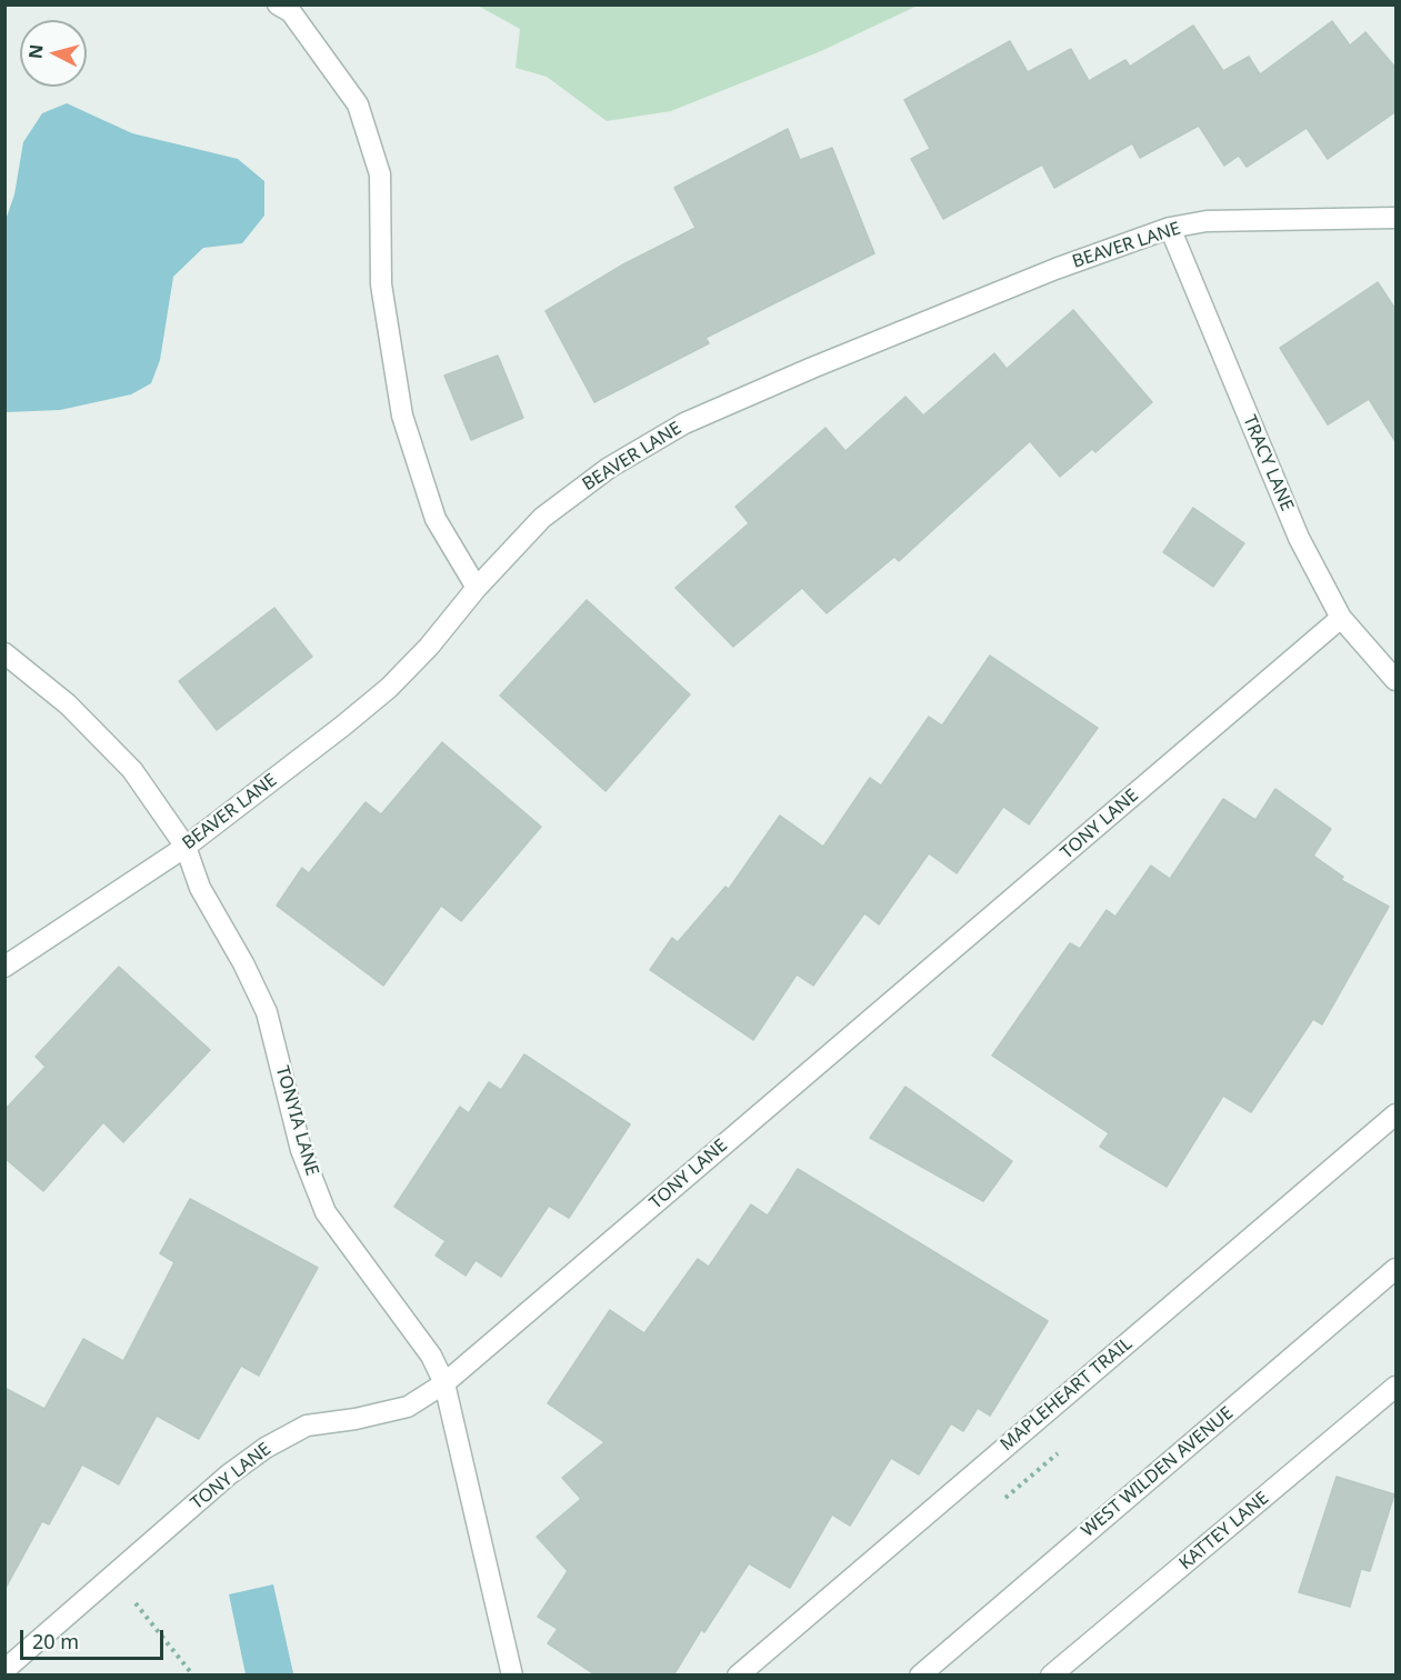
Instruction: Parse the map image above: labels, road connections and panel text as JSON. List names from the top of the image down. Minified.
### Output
{"streets":{"street":["BEAVER LANE","TRACY LANE","TONY LANE","TONYIA LANE","MAPLEHEART TRAIL","WEST WILDEN AVENUE","KATTEY LANE"]},"crossings":[["BEAVER LANE","TRACY LANE"],["BEAVER LANE","TONYIA LANE"],["TRACY LANE","TONY LANE"],["TONY LANE","TONYIA LANE"]],"scale_bar":"20 m","north":"left"}
